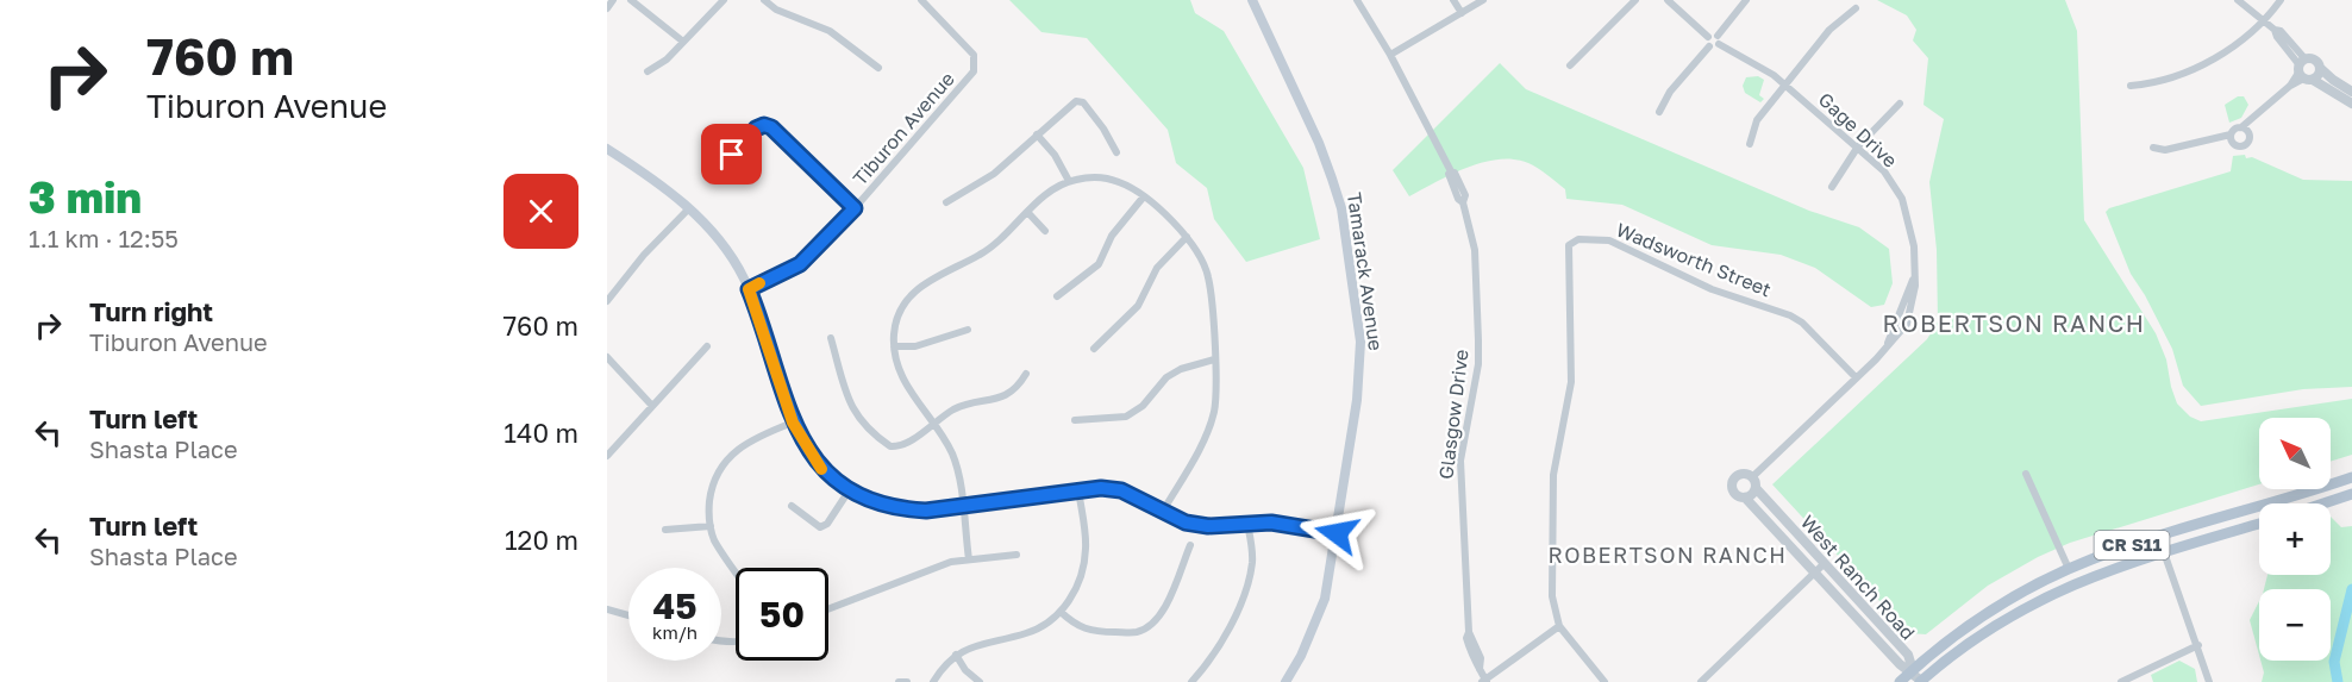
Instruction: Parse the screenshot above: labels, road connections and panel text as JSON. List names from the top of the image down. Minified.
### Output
{"streets":{"main road":["Tamarack Avenue","CR S11"],"street":["Tiburon Avenue","Gage Drive","Wadsworth Street","Glasgow Drive","West Ranch Road"]},"crossings":[["Gage Drive","Wadsworth Street"],["Gage Drive","West Ranch Road"],["CR S11","West Ranch Road"]],"districts":["ROBERTSON RANCH","ROBERTSON RANCH"],"north":"top left","page":{"turn":["760 m","Tiburon Avenue"],"heading":["3 min","1.1 km · 12:55"],"list":[{"name":"Turn right","note":"Tiburon Avenue","value":"760 m"},{"name":"Turn left","note":"Shasta Place","value":"140 m"},{"name":"Turn left","note":"Shasta Place","value":"120 m"}],"map_buttons":["+","−"],"speed":"45 km/h","limit":"50"}}
